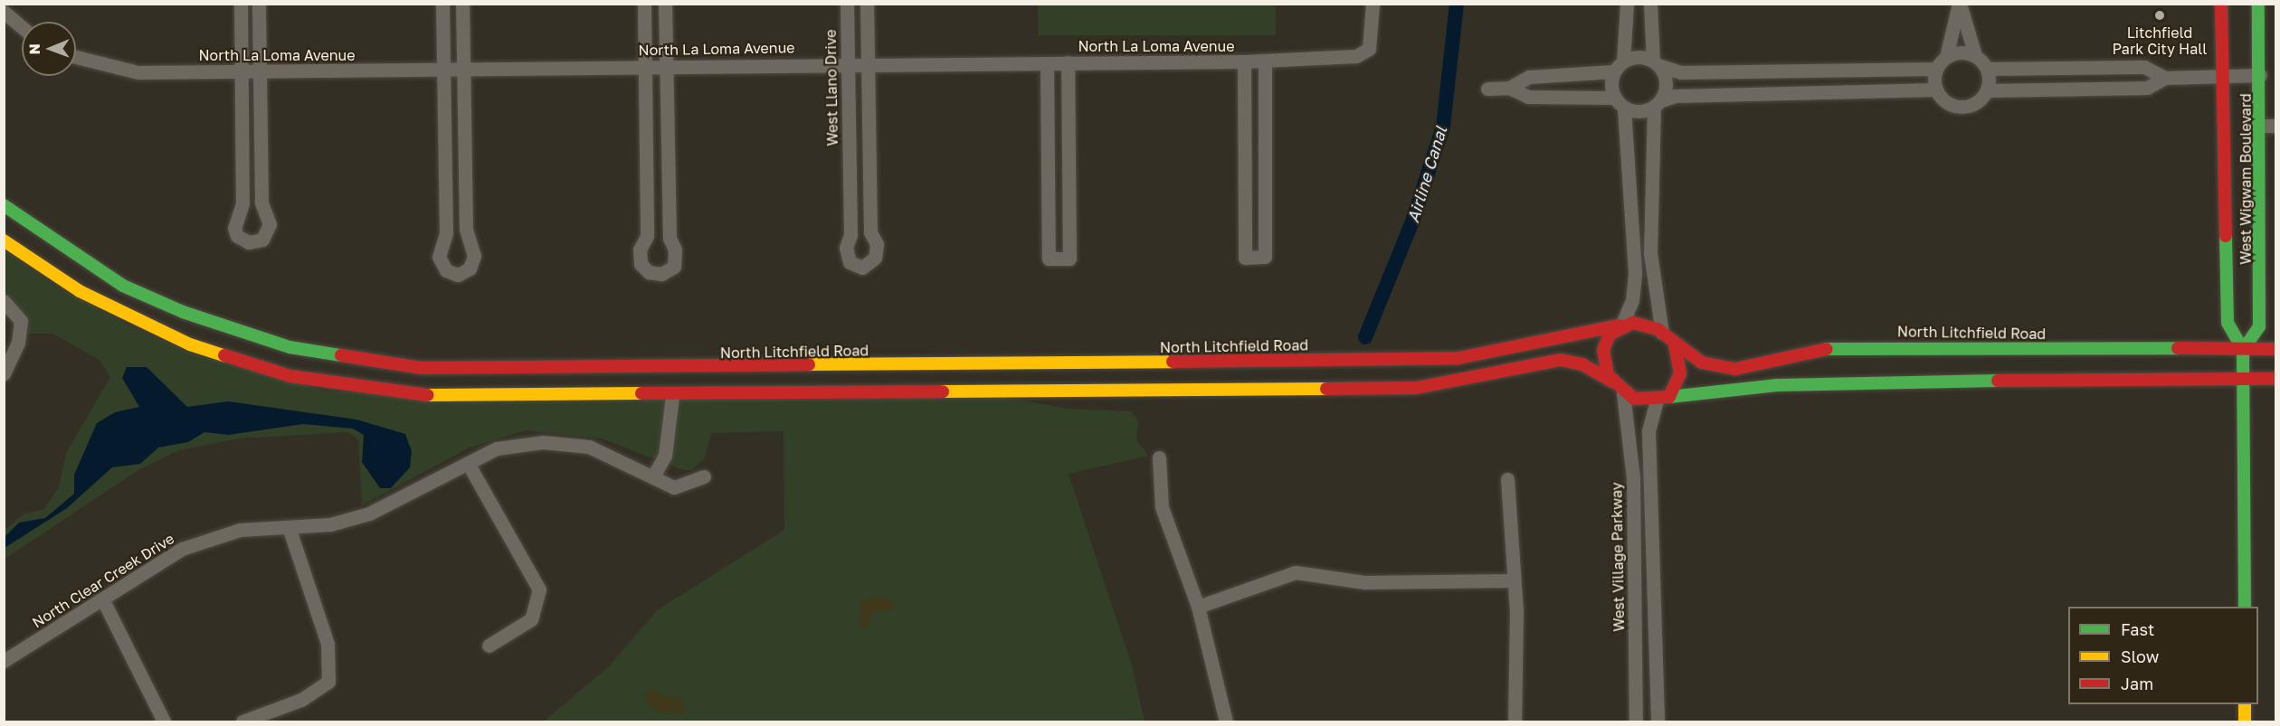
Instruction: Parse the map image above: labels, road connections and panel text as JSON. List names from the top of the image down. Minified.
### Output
{"streets":{"main road":["West Wigwam Boulevard","North Litchfield Road"],"street":["North La Loma Avenue","West Llano Drive","West Village Parkway","North Clear Creek Drive"]},"crossings":[["North La Loma Avenue","West Llano Drive"],["West Wigwam Boulevard","North Litchfield Road"],["North Litchfield Road","West Village Parkway"]],"water":["Airline Canal"],"places":["Litchfield Park City Hall"],"legend":["Fast","Slow","Jam"],"north":"left"}
